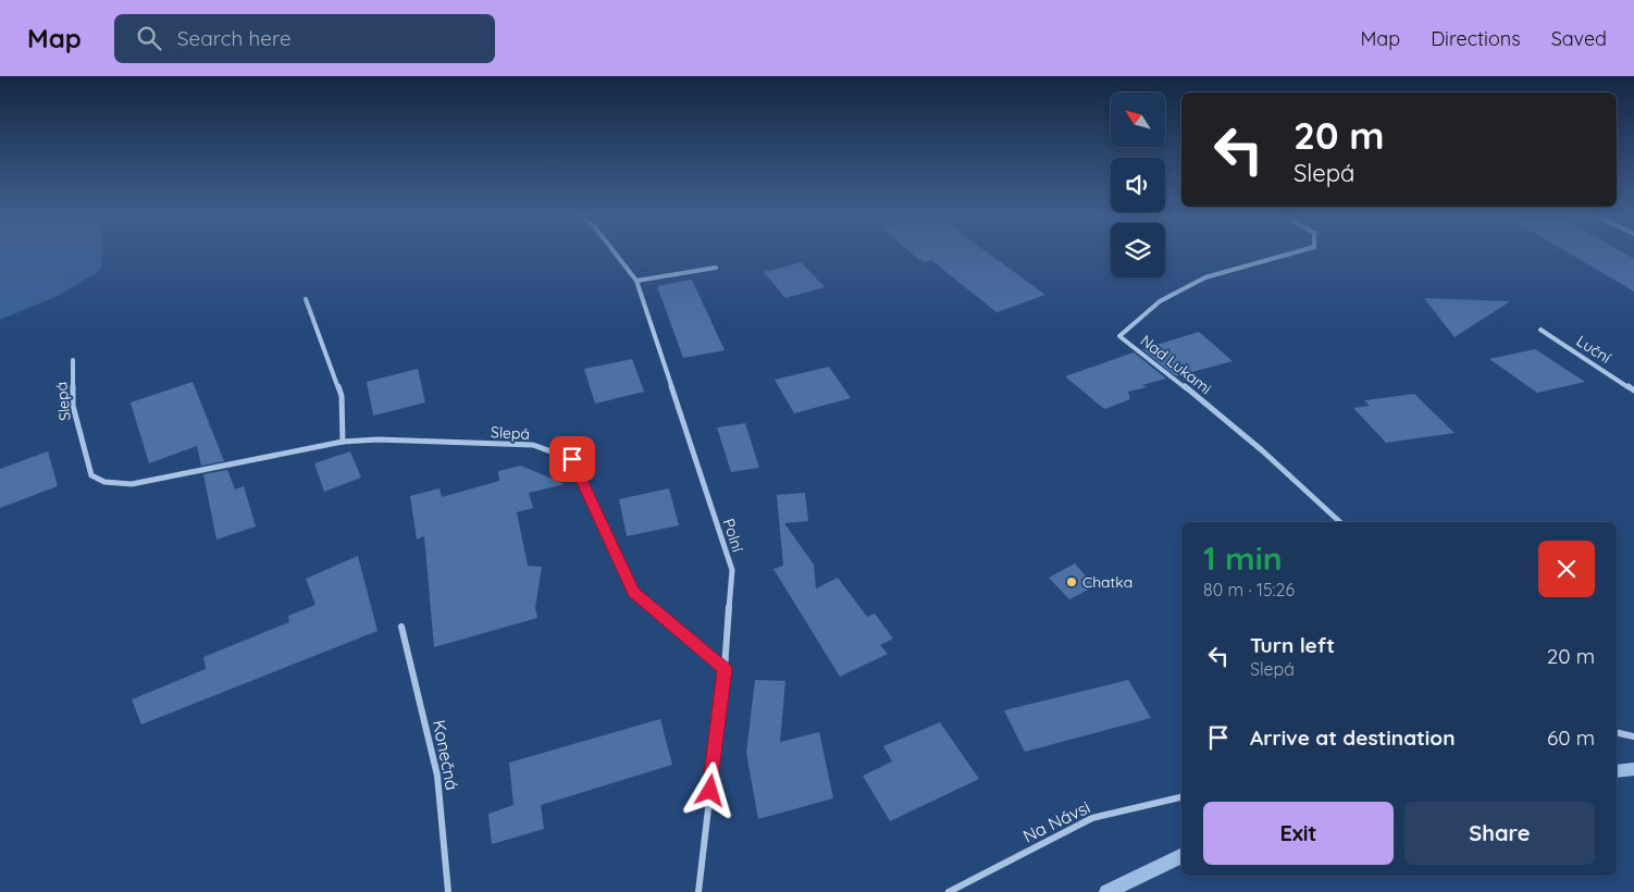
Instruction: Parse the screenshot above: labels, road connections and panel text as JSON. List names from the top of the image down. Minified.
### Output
{"streets":{"street":["Luční","Nad Lukami","Slepá","Polní","Konečná","Na Návsi"]},"crossings":[["Slepá","Polní"]],"places":["Chatka"],"north":"top left","page":{"header":"Map","search":"Search here","nav":["Map","Directions","Saved"],"turn":["20 m","Slepá"],"heading":["1 min","80 m · 15:26"],"list":[{"name":"Turn left","note":"Slepá","value":"20 m"},{"name":"Arrive at destination","value":"60 m"}],"buttons":["Exit","Share"]}}
